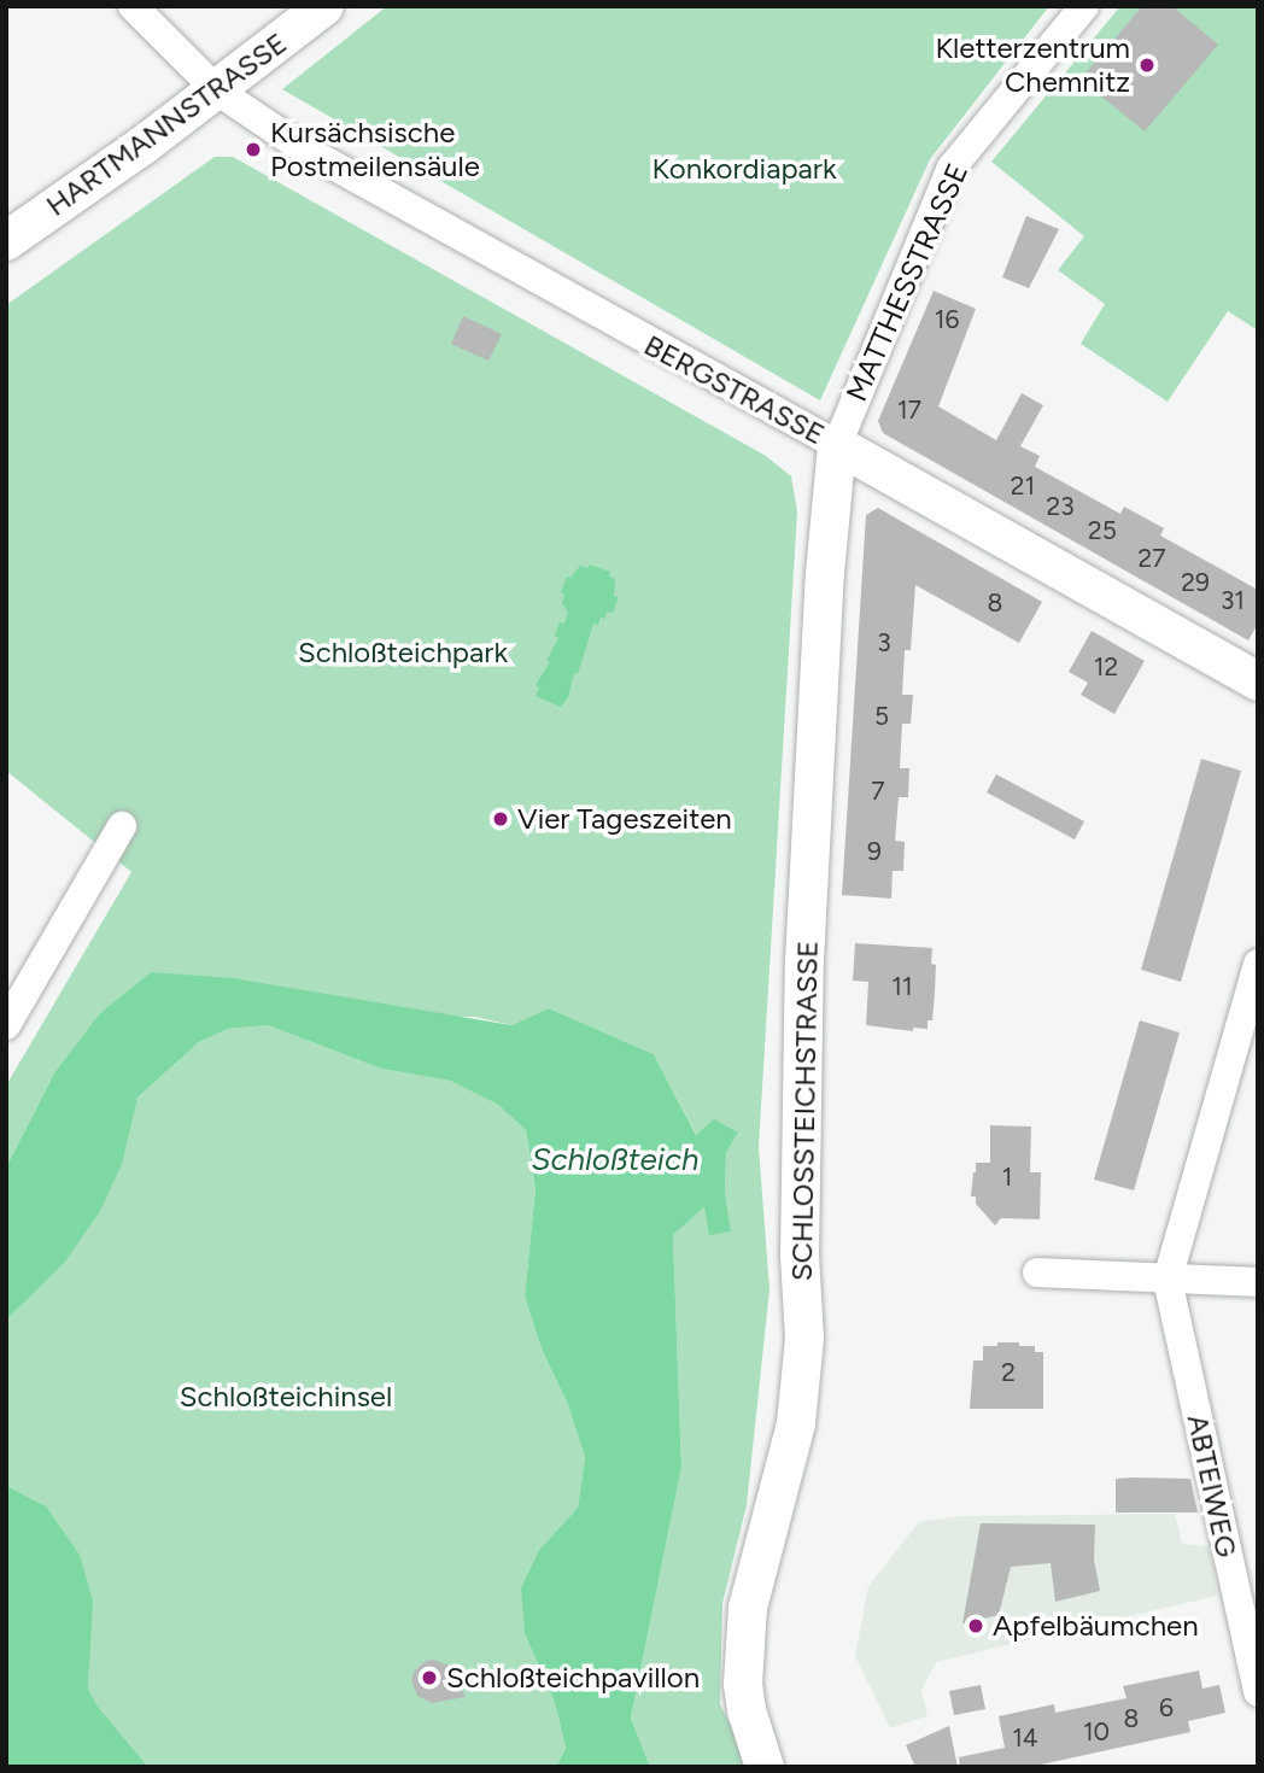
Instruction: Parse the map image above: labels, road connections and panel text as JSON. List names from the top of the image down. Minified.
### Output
{"streets":{"main road":["HARTMANNSTRASSE","BERGSTRASSE","SCHLOSSTEICHSTRASSE"],"street":["MATTHESSTRASSE","ABTEIWEG"]},"crossings":[["HARTMANNSTRASSE","BERGSTRASSE"],["MATTHESSTRASSE","BERGSTRASSE"],["MATTHESSTRASSE","SCHLOSSTEICHSTRASSE"],["BERGSTRASSE","SCHLOSSTEICHSTRASSE"]],"water":["Schloßteich"],"parks":["Konkordiapark","Schloßteichpark","Schloßteichinsel"],"places":["Kletterzentrum Chemnitz","Kursächsische Postmeilensäule","Vier Tageszeiten","Apfelbäumchen","Schloßteichpavillon"],"house_numbers":["16","17","21","23","25","27","29","31","8","3","12","5","7","9","11","1","2","6","8","10","14"]}
